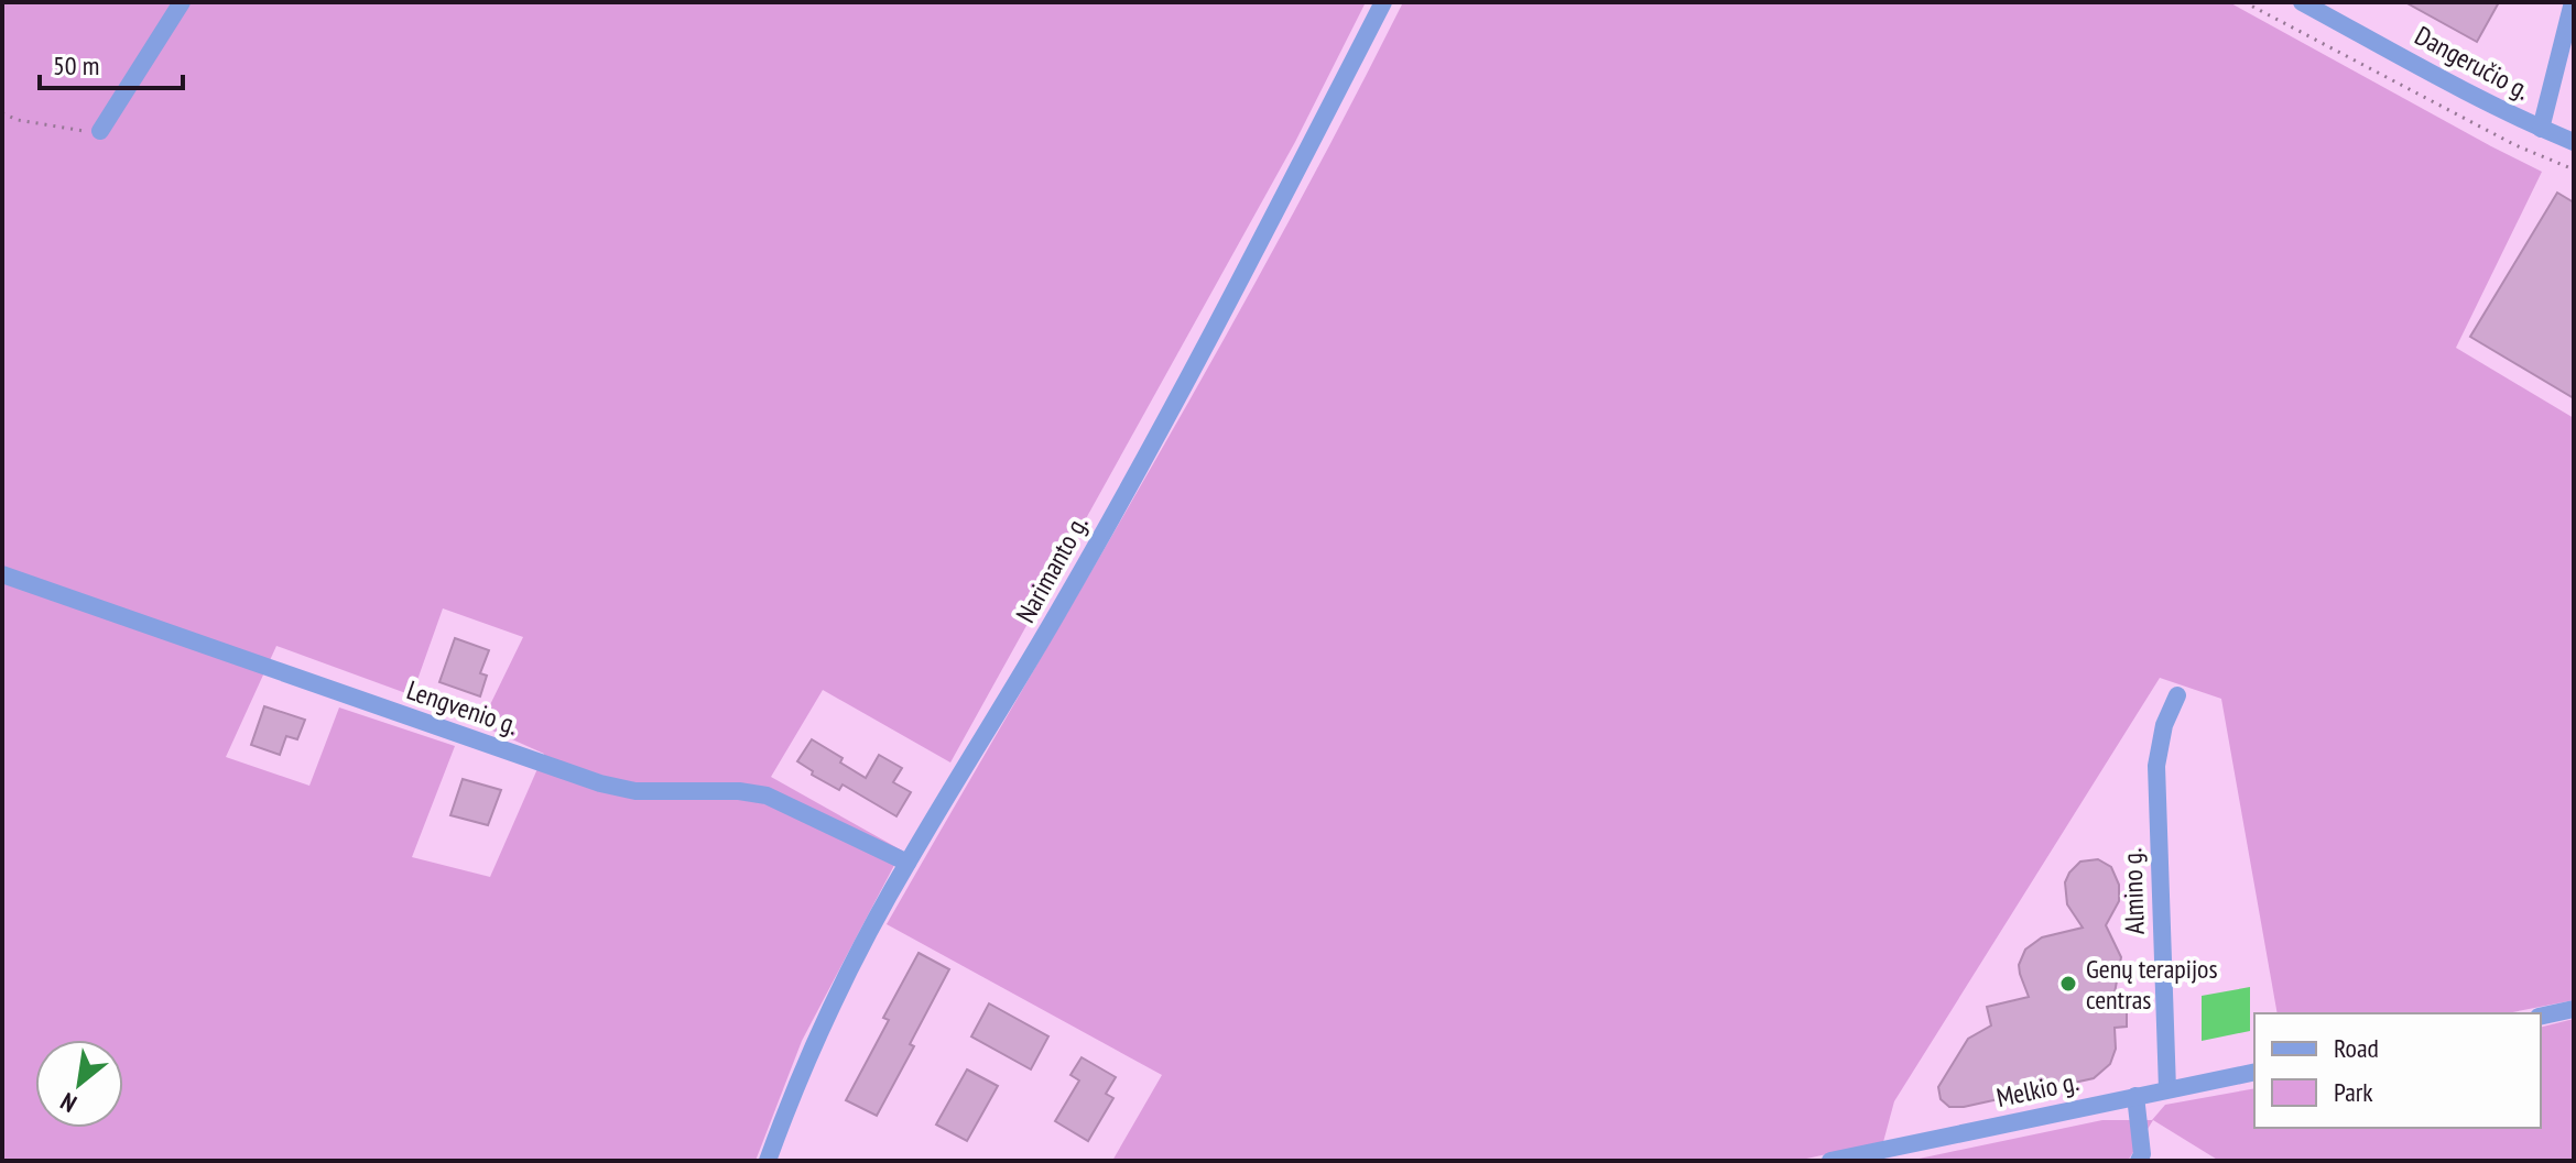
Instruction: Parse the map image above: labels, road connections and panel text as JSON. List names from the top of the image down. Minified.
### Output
{"streets":{"street":["Dangeručio g.","Narimanto g.","Lengvenio g.","Almino g.","Melkio g."]},"crossings":[["Narimanto g.","Lengvenio g."],["Almino g.","Melkio g."]],"places":["Genų terapijos centras"],"legend":["Road","Park"],"scale_bar":"50 m","north":"bottom left"}
